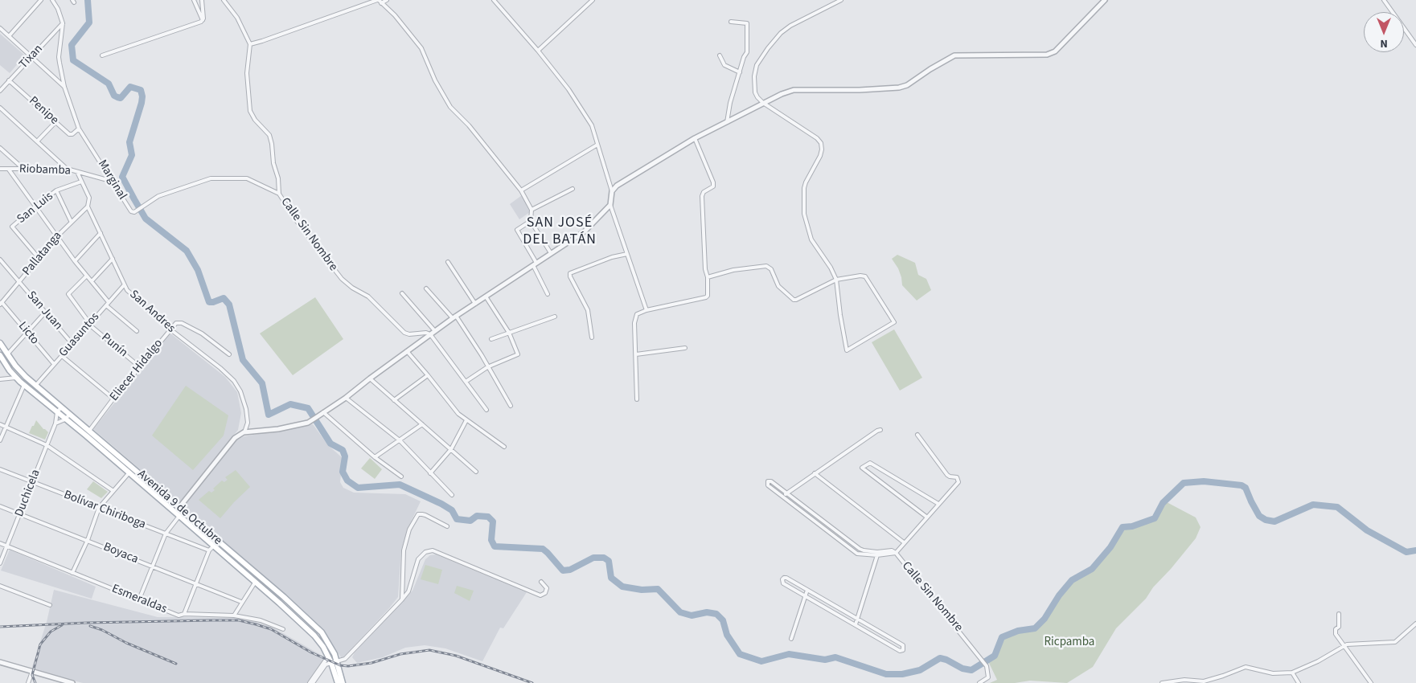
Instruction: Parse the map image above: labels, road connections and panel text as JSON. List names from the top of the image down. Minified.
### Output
{"streets":{"main road":["Avenida 9 de Octubre"],"street":["Tixan","Penipe","Riobamba","Marginal","San Luis","Calle Sin Nombre","Pallatanga","San Juan","San Andres","Licto","Guasuntos","Punín","Eliecer Hidalgo","Duchicela","Bolívar Chiriboga","Boyaca","Esmeraldas"]},"crossings":[["Tixan","Penipe"],["Tixan","Marginal"],["Penipe","Marginal"],["Riobamba","Marginal"],["Riobamba","San Andres"],["Marginal","Calle Sin Nombre"],["San Luis","Pallatanga"],["San Luis","San Andres"],["Pallatanga","San Juan"],["Pallatanga","San Andres"],["Pallatanga","Licto"],["San Juan","Guasuntos"],["San Andres","Guasuntos"],["San Andres","Eliecer Hidalgo"],["Licto","Guasuntos"],["Guasuntos","Punín"],["Guasuntos","Avenida 9 de Octubre"],["Punín","Eliecer Hidalgo"],["Eliecer Hidalgo","Avenida 9 de Octubre"],["Duchicela","Avenida 9 de Octubre"],["Duchicela","Bolívar Chiriboga"],["Duchicela","Boyaca"],["Duchicela","Esmeraldas"],["Avenida 9 de Octubre","Bolívar Chiriboga"]],"districts":["SAN JOSÉ DEL BATÁN"],"parks":["Ricpamba"],"north":"bottom"}
